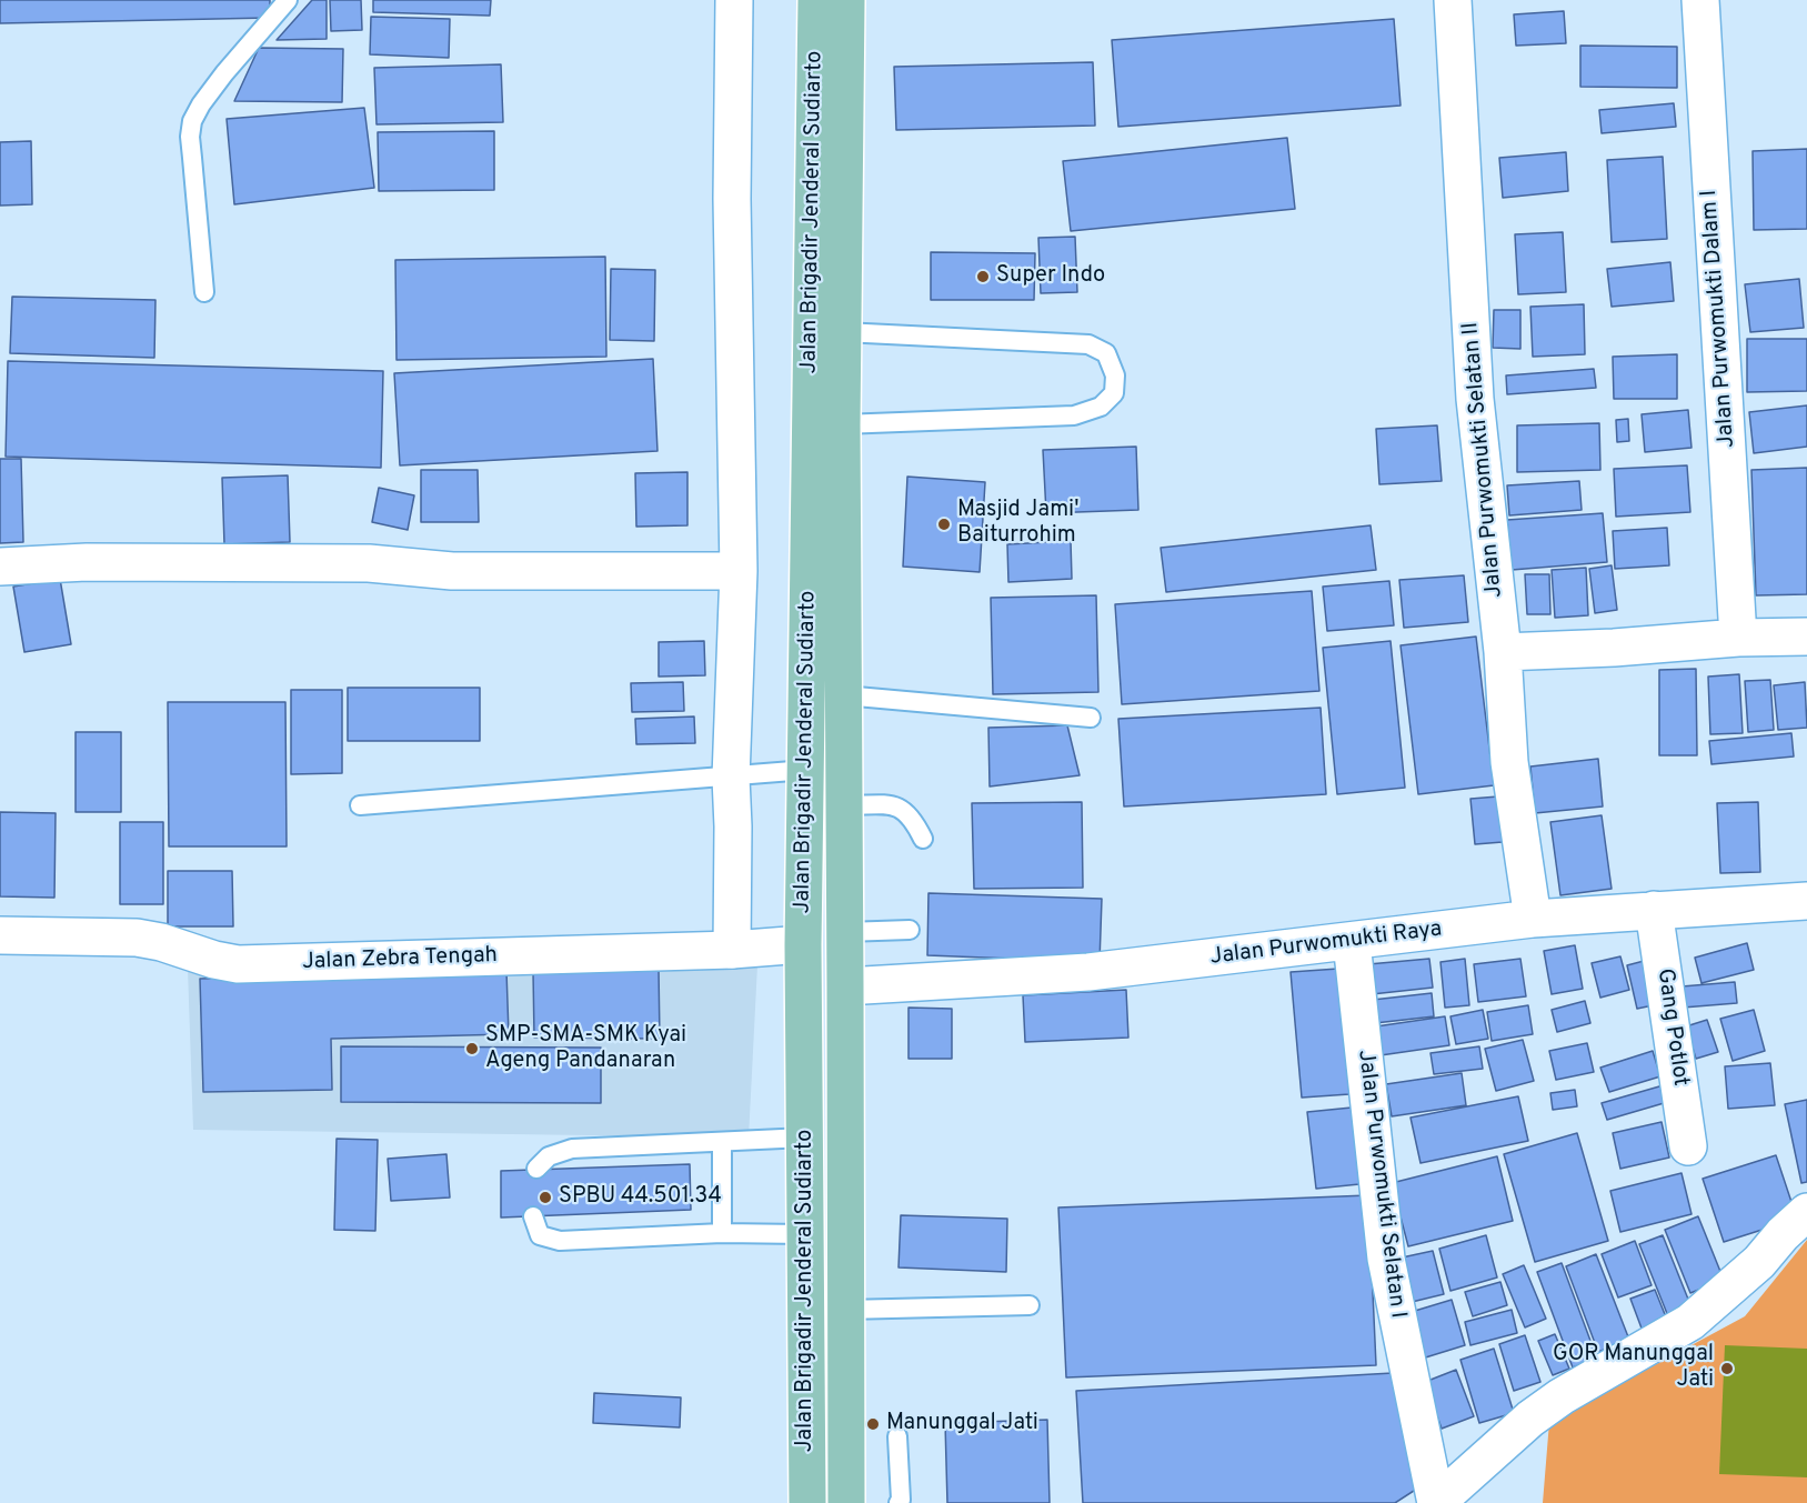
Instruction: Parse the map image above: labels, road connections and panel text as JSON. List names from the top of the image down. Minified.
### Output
{"streets":{"main road":["Jalan Brigadir Jenderal Sudiarto"],"street":["Jalan Purwomukti Dalam I","Jalan Purwomukti Selatan II","Jalan Purwomukti Raya","Jalan Zebra Tengah","Gang Potlot","Jalan Purwomukti Selatan I"]},"crossings":[["Jalan Brigadir Jenderal Sudiarto","Jalan Purwomukti Raya"],["Jalan Brigadir Jenderal Sudiarto","Jalan Zebra Tengah"],["Jalan Purwomukti Selatan II","Jalan Purwomukti Raya"],["Jalan Purwomukti Raya","Gang Potlot"],["Jalan Purwomukti Raya","Jalan Purwomukti Selatan I"]],"places":["Super Indo","Masjid Jami' Baiturrohim","SMP-SMA-SMK Kyai Ageng Pandanaran","SPBU 44.501.34","GOR Manunggal Jati","Manunggal Jati"]}
